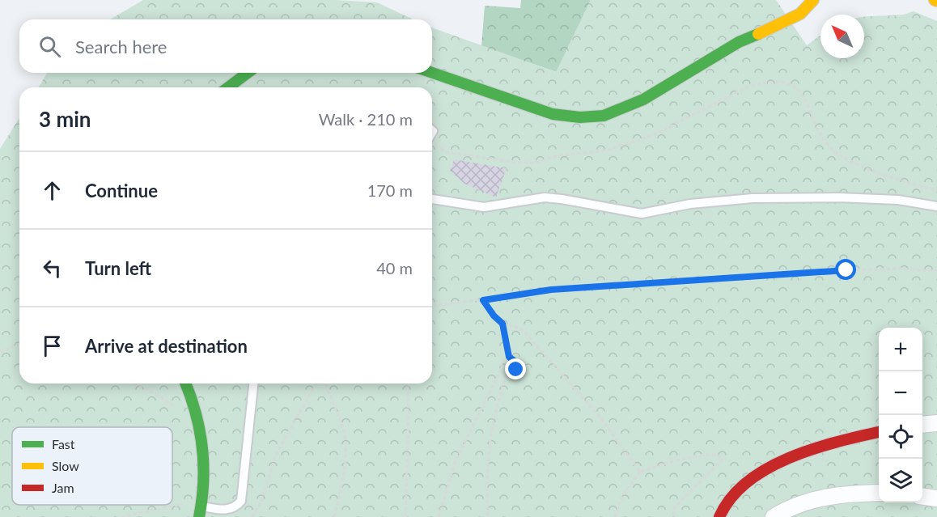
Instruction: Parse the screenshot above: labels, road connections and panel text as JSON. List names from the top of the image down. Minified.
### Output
{"legend":["Fast","Slow","Jam"],"north":"top left","page":{"search":"Search here","heading":["3 min","Walk · 210 m"],"list":[["Continue","170 m"],["Turn left","40 m"],"Arrive at destination"],"map_buttons":["+","−"]}}
